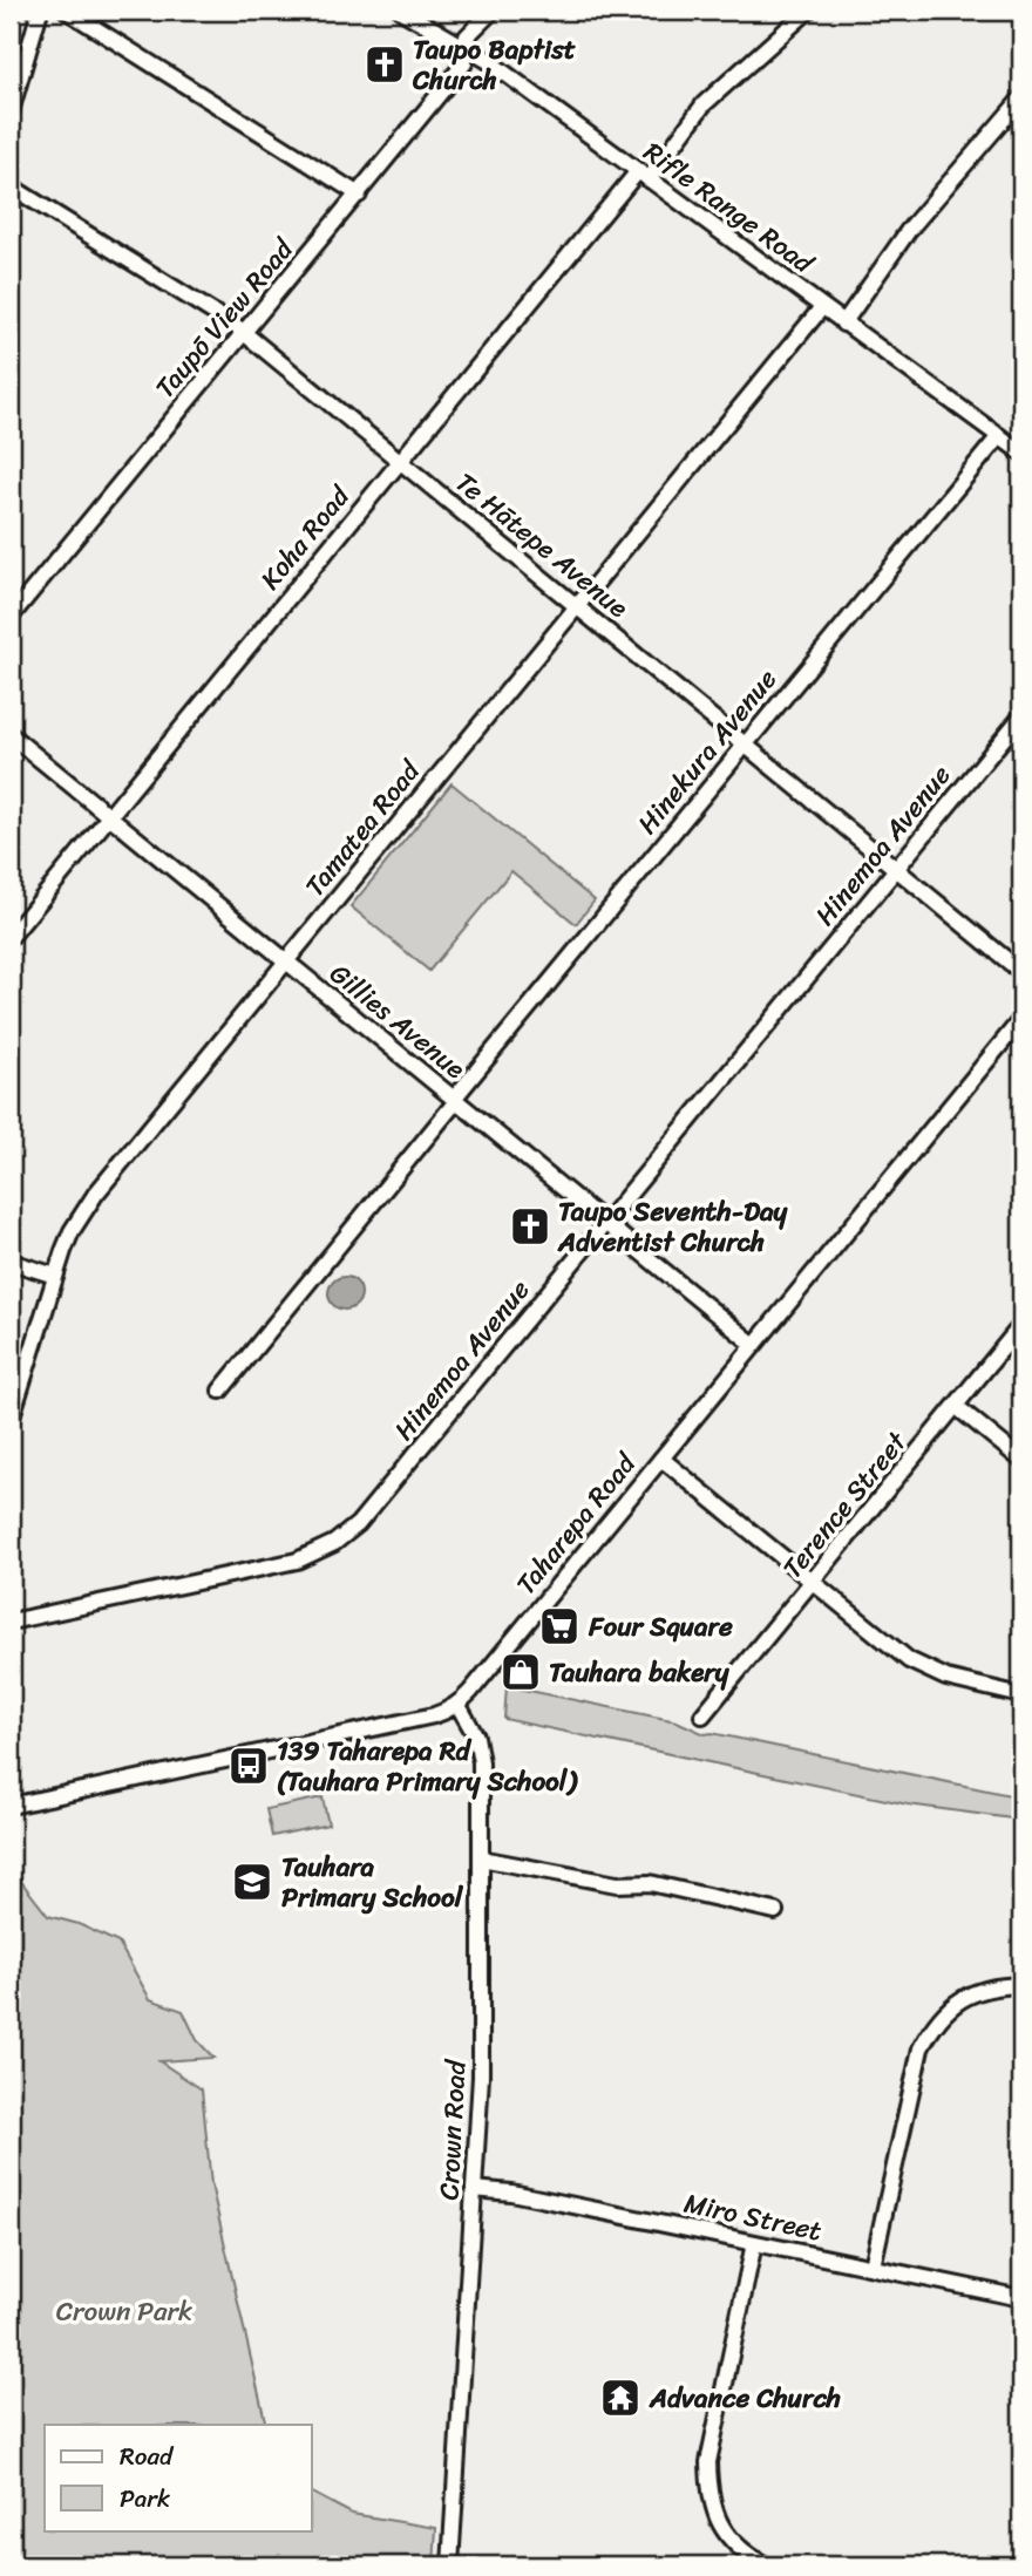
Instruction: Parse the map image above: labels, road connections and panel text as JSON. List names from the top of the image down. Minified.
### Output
{"streets":{"street":["Rifle Range Road","Taupō View Road","Koha Road","Te Hātepe Avenue","Hinekura Avenue","Tamatea Road","Hinemoa Avenue","Gillies Avenue","Terence Street","Taharepa Road","Crown Road","Miro Street"]},"crossings":[["Rifle Range Road","Taupō View Road"],["Rifle Range Road","Koha Road"],["Rifle Range Road","Hinekura Avenue"],["Rifle Range Road","Tamatea Road"],["Taupō View Road","Te Hātepe Avenue"],["Koha Road","Te Hātepe Avenue"],["Koha Road","Gillies Avenue"],["Te Hātepe Avenue","Hinekura Avenue"],["Te Hātepe Avenue","Tamatea Road"],["Te Hātepe Avenue","Hinemoa Avenue"],["Hinekura Avenue","Gillies Avenue"],["Tamatea Road","Gillies Avenue"],["Hinemoa Avenue","Gillies Avenue"],["Gillies Avenue","Taharepa Road"],["Taharepa Road","Crown Road"],["Crown Road","Miro Street"]],"parks":["Crown Park"],"places":{"church":["Taupo Baptist Church","Taupo Seventh-Day Adventist Church"],"supermarket":["Four Square"],"shop":["Tauhara bakery"],"bus stop":["139 Taharepa Rd (Tauhara Primary School)"],"school or university":["Tauhara Primary School"],"temple":["Advance Church"]},"legend":["Road","Park"]}
